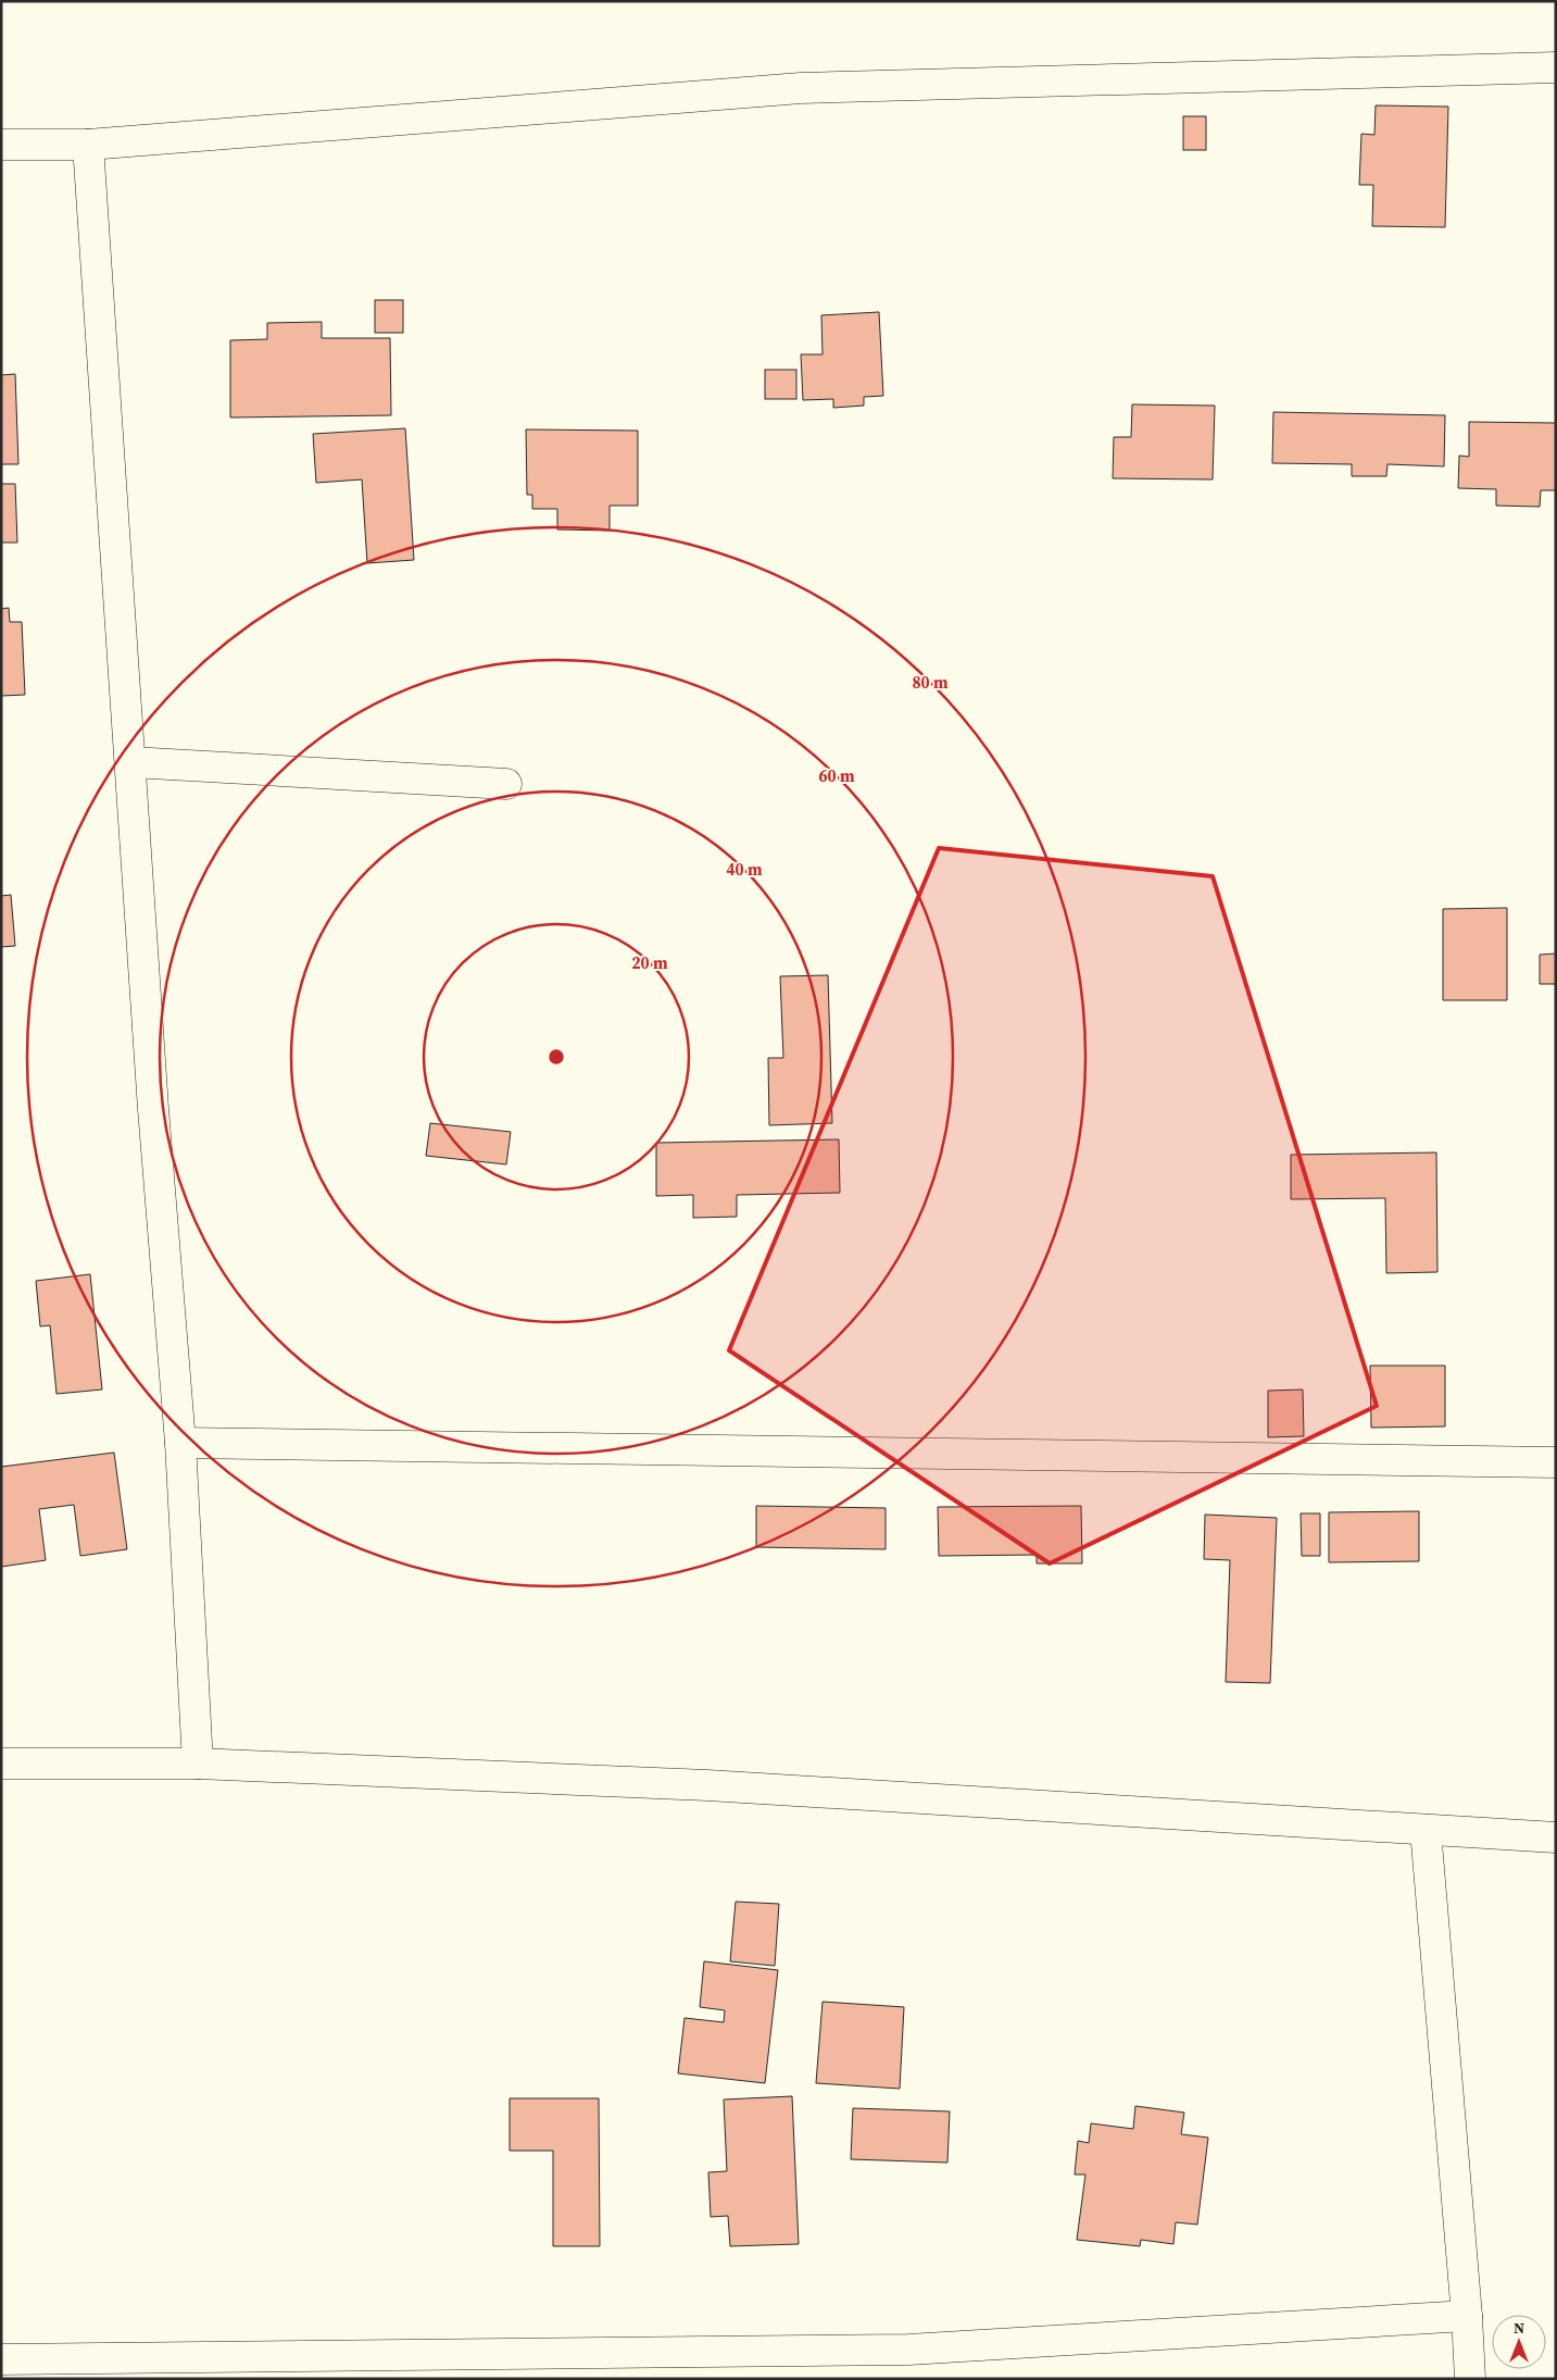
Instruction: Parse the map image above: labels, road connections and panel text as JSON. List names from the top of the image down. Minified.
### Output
{"north":"top","rings":["80 m","60 m","40 m","20 m"]}
